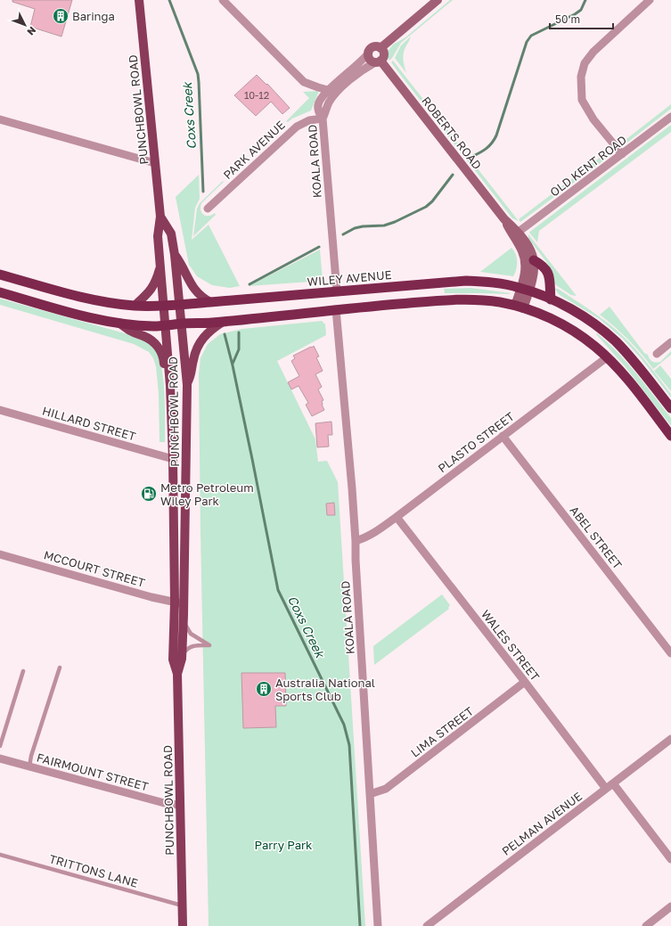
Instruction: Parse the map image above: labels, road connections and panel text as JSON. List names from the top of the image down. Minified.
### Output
{"streets":{"highway":["WILEY AVENUE"],"main road":["PUNCHBOWL ROAD","ROBERTS ROAD"],"street":["PARK AVENUE","KOALA ROAD","OLD KENT ROAD","HILLARD STREET","PLASTO STREET","ABEL STREET","MCCOURT STREET","WALES STREET","LIMA STREET","FAIRMOUNT STREET","PELMAN AVENUE"],"lane":["TRITTONS LANE"]},"crossings":[["PUNCHBOWL ROAD","WILEY AVENUE"],["PUNCHBOWL ROAD","HILLARD STREET"],["PUNCHBOWL ROAD","MCCOURT STREET"],["PUNCHBOWL ROAD","FAIRMOUNT STREET"],["PUNCHBOWL ROAD","TRITTONS LANE"],["ROBERTS ROAD","OLD KENT ROAD"],["ROBERTS ROAD","WILEY AVENUE"],["PARK AVENUE","KOALA ROAD"],["KOALA ROAD","WILEY AVENUE"],["KOALA ROAD","PLASTO STREET"],["KOALA ROAD","LIMA STREET"],["PLASTO STREET","ABEL STREET"],["PLASTO STREET","WALES STREET"],["WALES STREET","LIMA STREET"],["WALES STREET","PELMAN AVENUE"]],"water":["Coxs Creek"],"parks":["Parry Park"],"places":{"building":["Baringa","Australia National Sports Club"],"fuel station":["Metro Petroleum Wiley Park"]},"house_numbers":["10-12"],"scale_bar":"50 m","north":"bottom right"}
